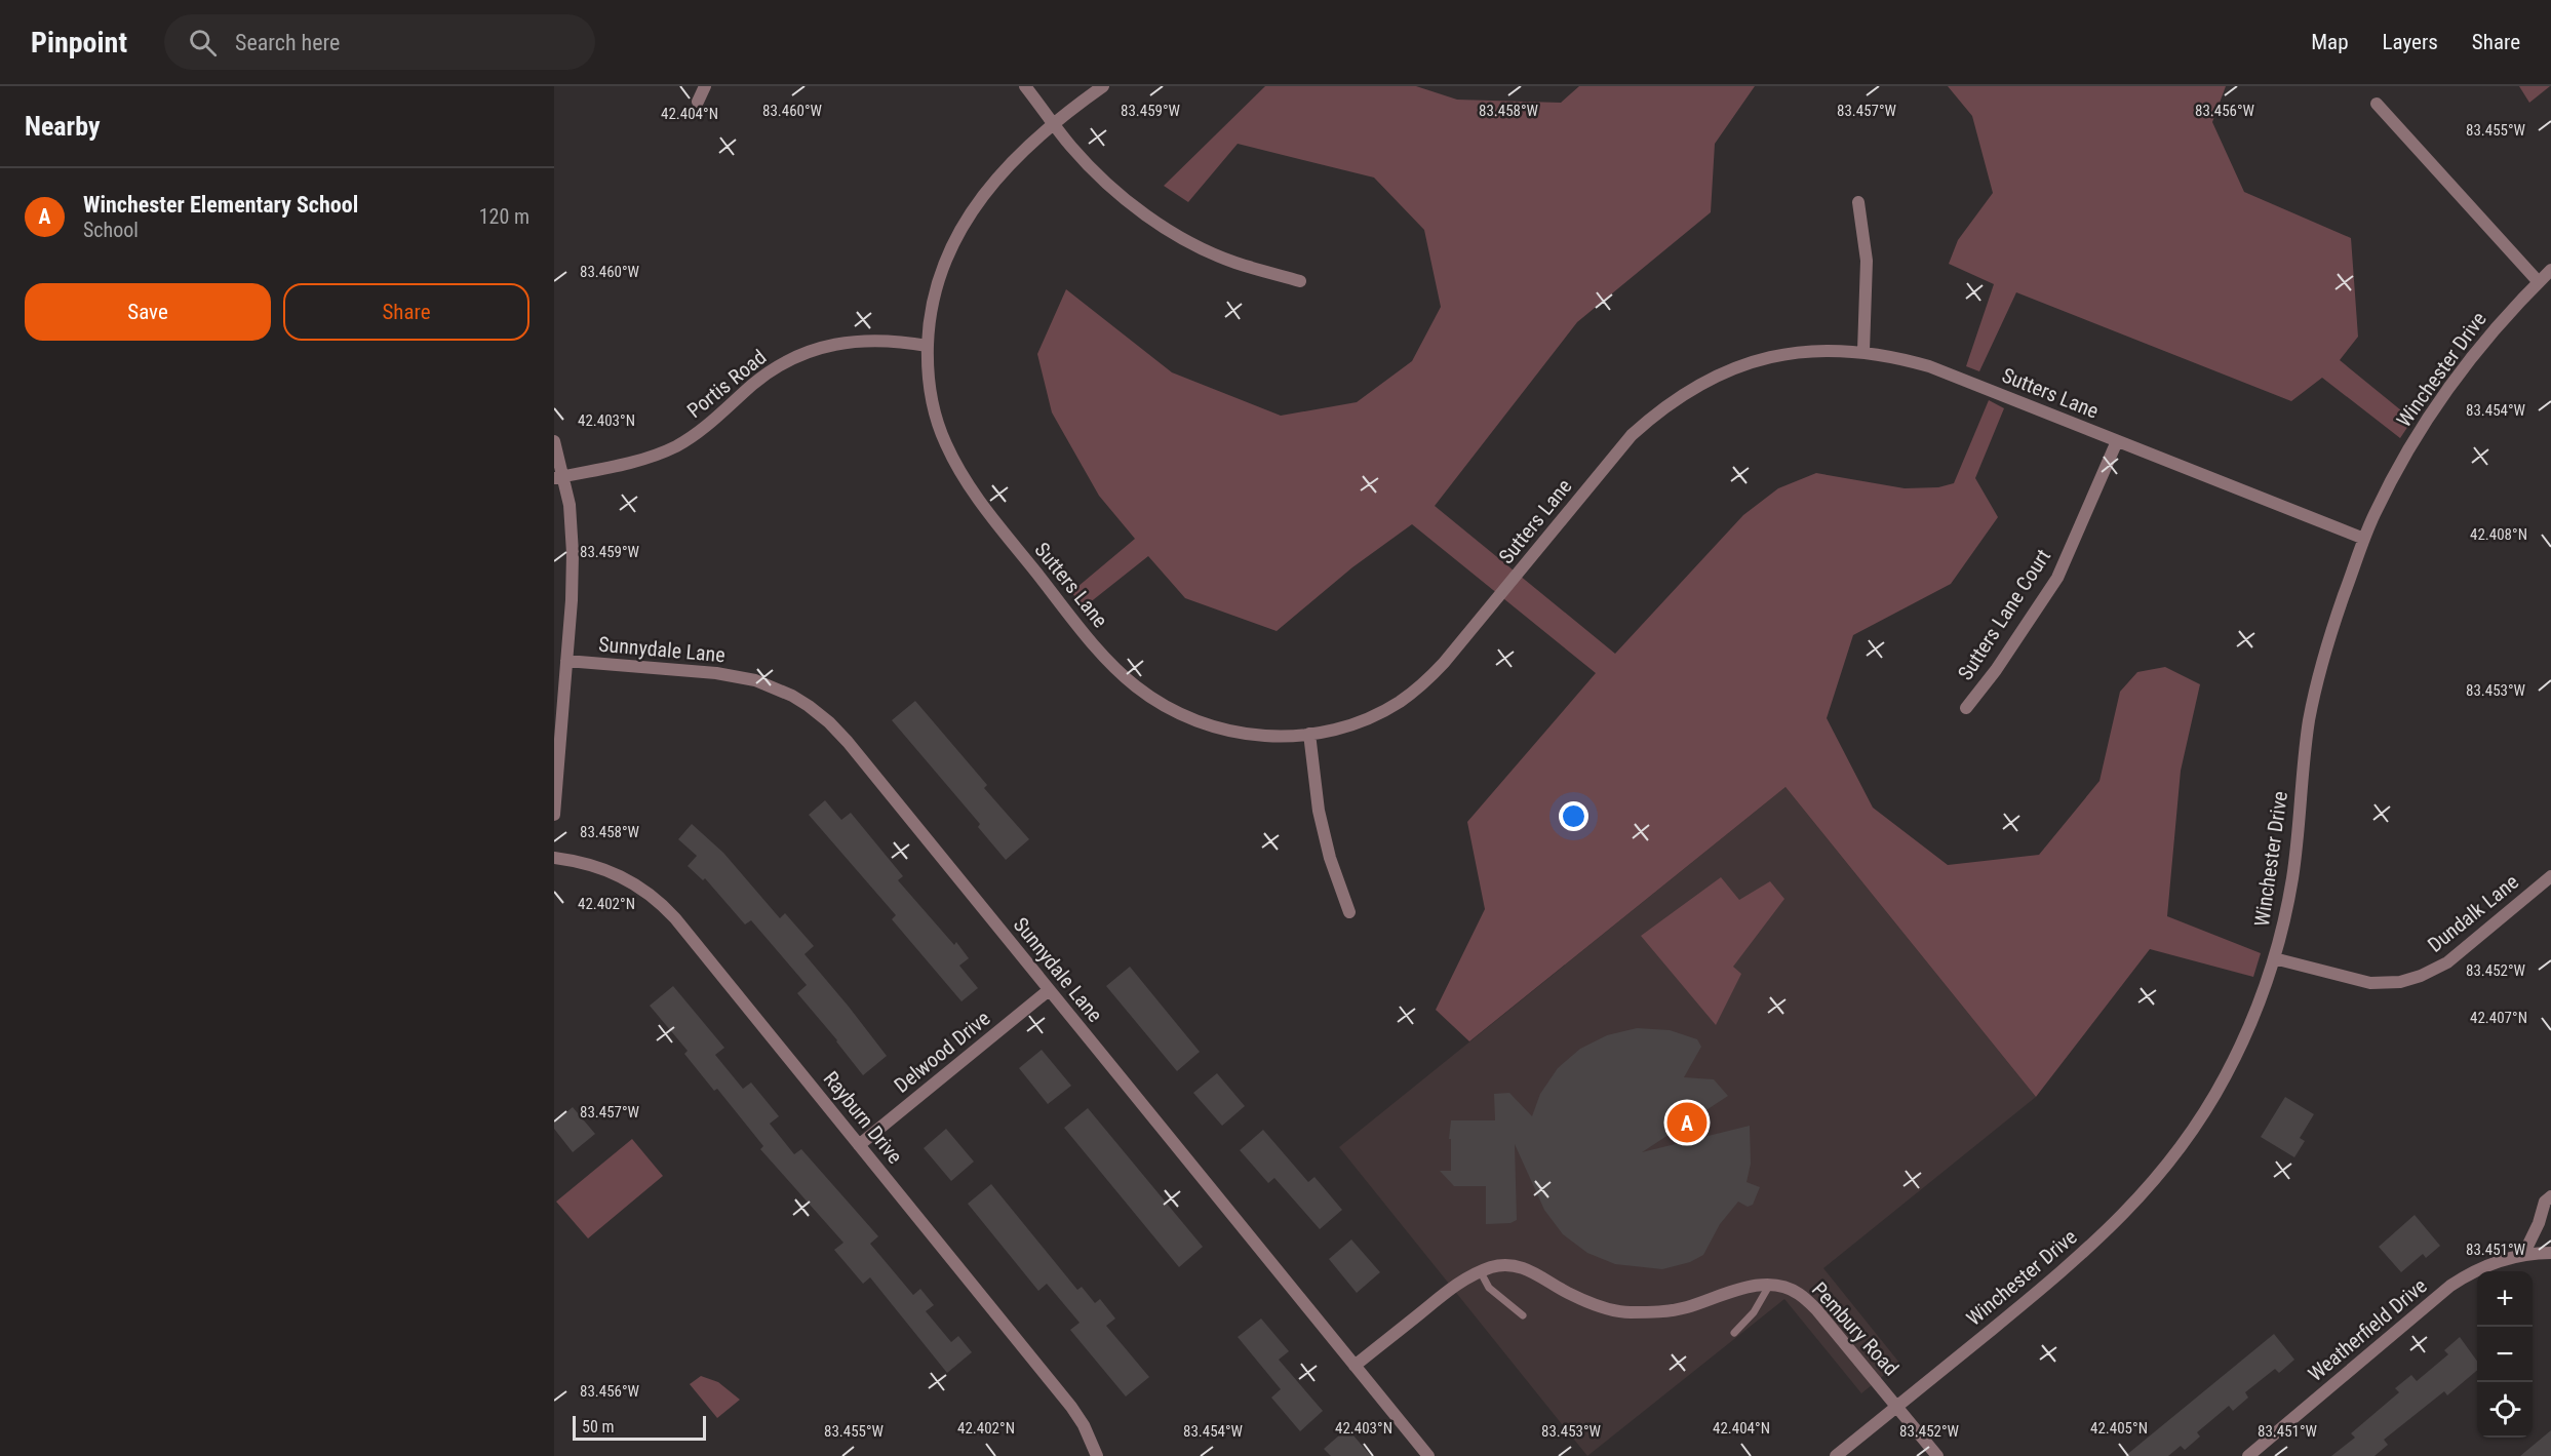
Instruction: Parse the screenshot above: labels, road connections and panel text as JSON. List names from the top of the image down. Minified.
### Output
{"streets":{"street":["Winchester Drive","Portis Road","Sutters Lane","Sutters Lane Court","Sunnydale Lane","Dundalk Lane","Delwood Drive","Rayburn Drive","Pembury Road","Weatherfield Drive"]},"crossings":[["Winchester Drive","Sutters Lane"],["Winchester Drive","Dundalk Lane"],["Winchester Drive","Pembury Road"],["Portis Road","Sutters Lane"],["Sutters Lane","Sutters Lane Court"],["Sunnydale Lane","Delwood Drive"],["Sunnydale Lane","Pembury Road"],["Delwood Drive","Rayburn Drive"]],"scale_bar":"50 m","page":{"header":"Pinpoint","search":"Search here","nav":["Map","Layers","Share"],"heading":"Nearby","list":[{"mark":"A","name":"Winchester Elementary School","note":"School","value":"120 m"}],"buttons":["Save","Share"],"pins":"A","map_buttons":["+","−"],"scale":"50 m"},"coordinates":["83.460°W","83.459°W","83.458°W","83.457°W","83.456°W","42.404°N","83.455°W","83.454°W","42.403°N","42.408°N","83.453°W","42.402°N","83.452°W","42.407°N","83.451°W","42.405°N"]}
